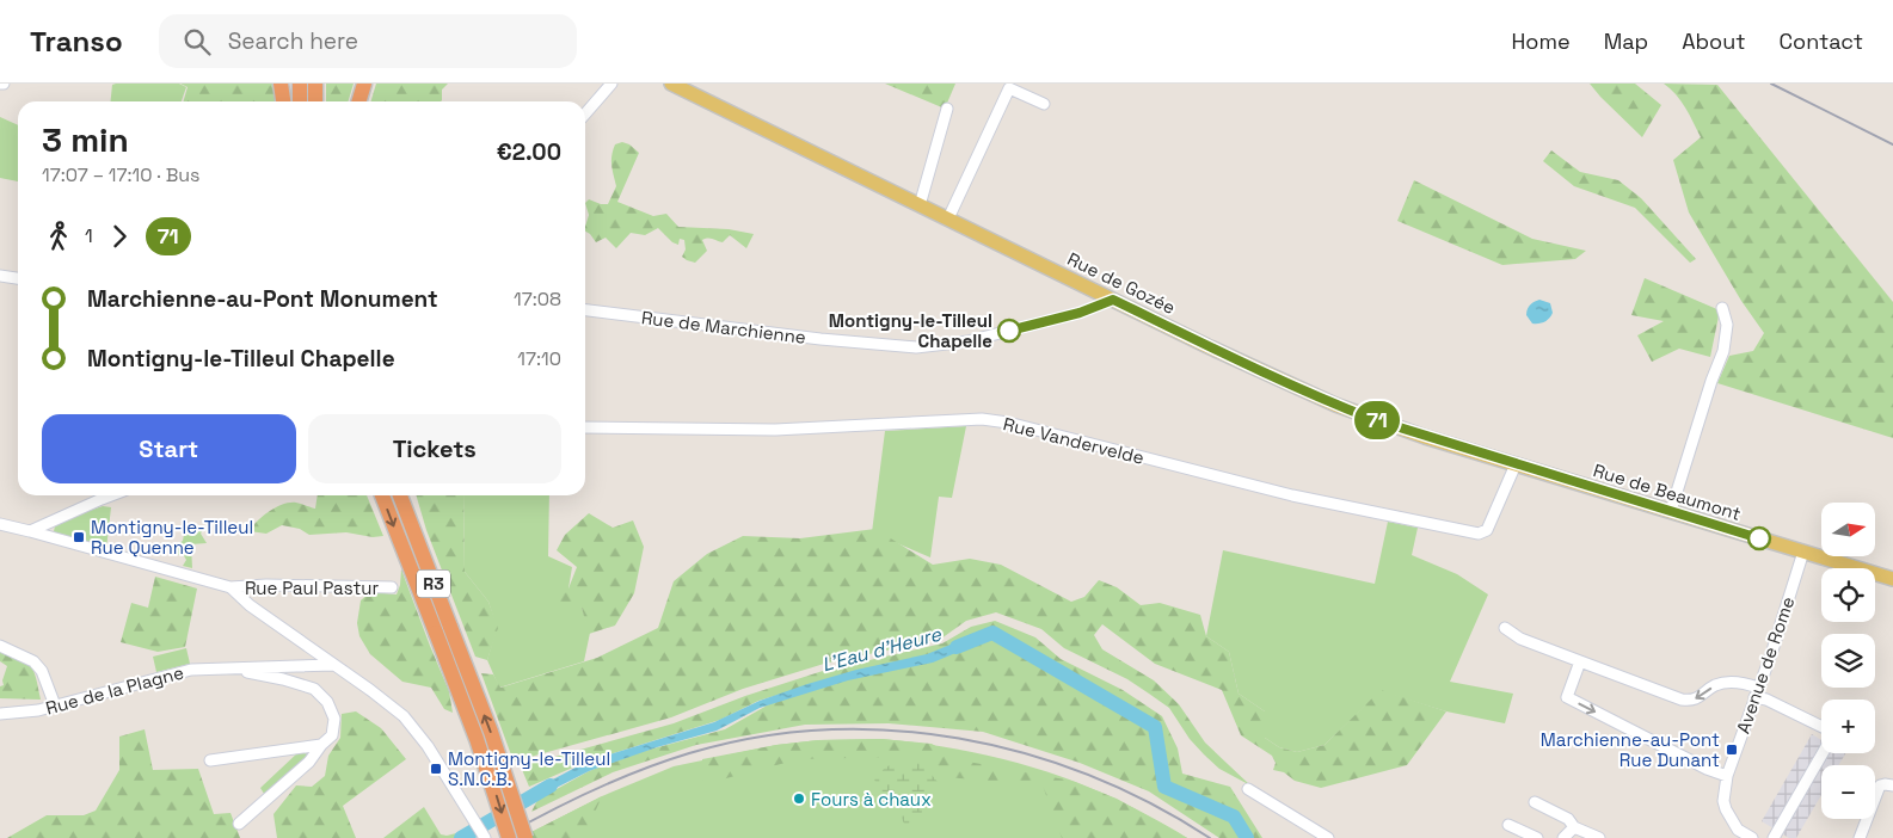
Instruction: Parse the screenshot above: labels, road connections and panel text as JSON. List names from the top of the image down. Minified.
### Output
{"streets":{"highway":["R3"],"main road":["Rue de Gozée","Rue de Beaumont"],"street":["Rue de Marchienne","Rue Vandervelde","Rue Paul Pastur","Avenue de Rome","Rue de la Plagne"]},"crossings":[["Rue de Gozée","Rue de Marchienne"],["Rue de Gozée","Rue Vandervelde"],["Rue de Gozée","Rue de Beaumont"],["Rue de Beaumont","Avenue de Rome"]],"water":["L'Eau d'Heure"],"places":{"other":["Montigny-le-Tilleul Chapelle","Fours à chaux"],"transit":["Montigny-le-Tilleul Rue Quenne","Marchienne-au-Pont Rue Dunant","Montigny-le-Tilleul S.N.C.B."]},"lines":["bus line 71"],"north":"right","page":{"header":"Transo","search":"Search here","nav":["Home","Map","About","Contact"],"on_map":"71","heading":["3 min","17:07 – 17:10 · Bus","€2.00"],"legs":["1","71"],"list":[{"name":"Marchienne-au-Pont Monument","value":"17:08"},{"name":"Montigny-le-Tilleul Chapelle","value":"17:10"}],"buttons":["Start","Tickets"],"map_buttons":["+","−"]}}
